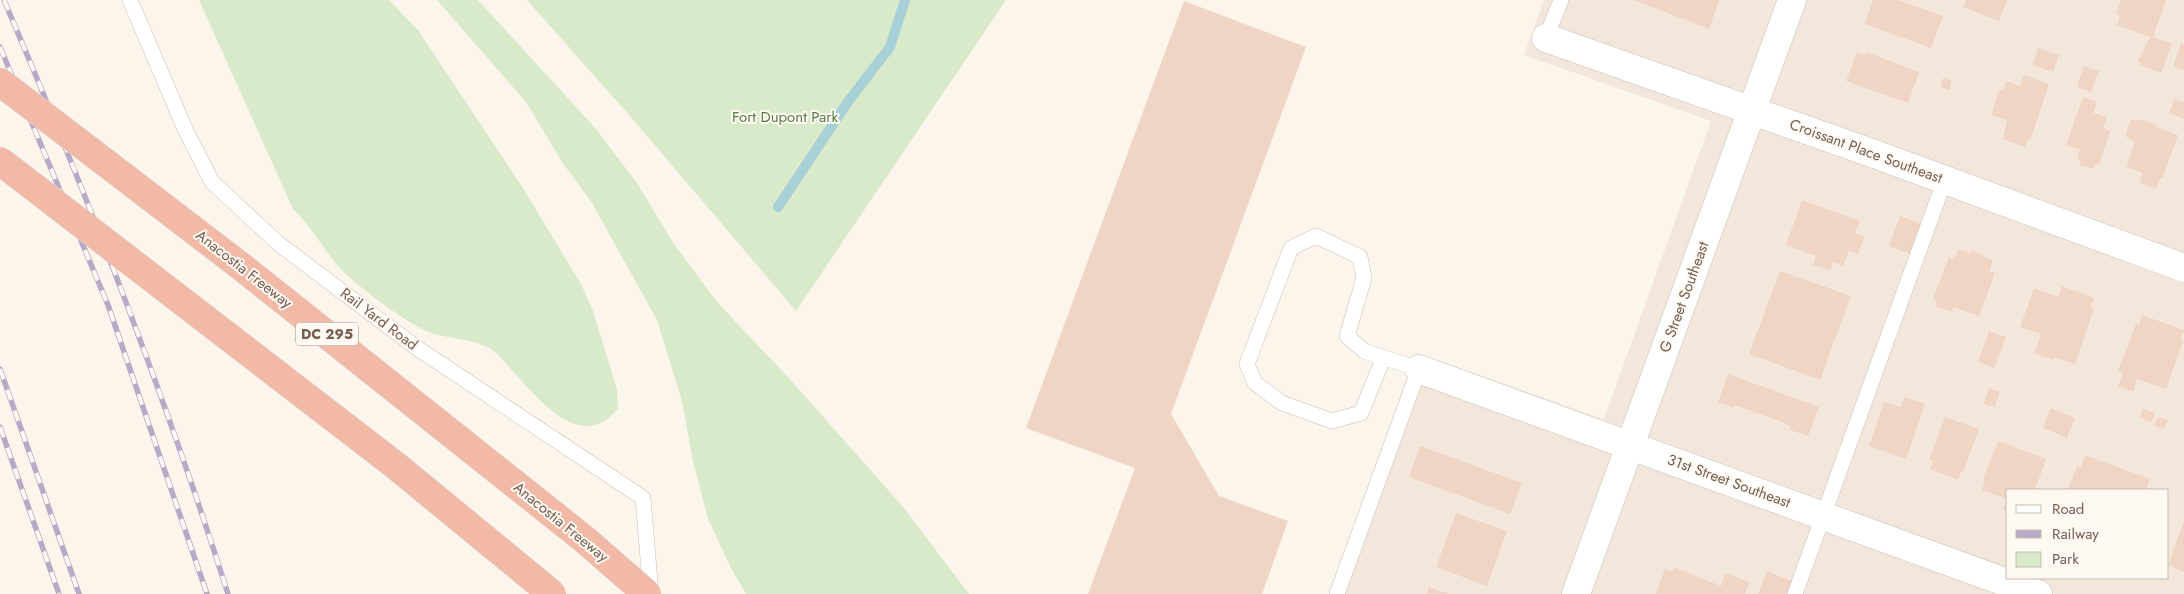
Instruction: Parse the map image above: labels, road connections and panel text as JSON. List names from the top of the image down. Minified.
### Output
{"streets":{"highway":["Anacostia Freeway","DC 295"],"street":["Croissant Place Southeast","G Street Southeast","31st Street Southeast"],"lane":["Rail Yard Road"]},"crossings":[["Croissant Place Southeast","G Street Southeast"],["Anacostia Freeway","Rail Yard Road"],["G Street Southeast","31st Street Southeast"]],"parks":["Fort Dupont Park"],"legend":["Road","Railway","Park"]}
